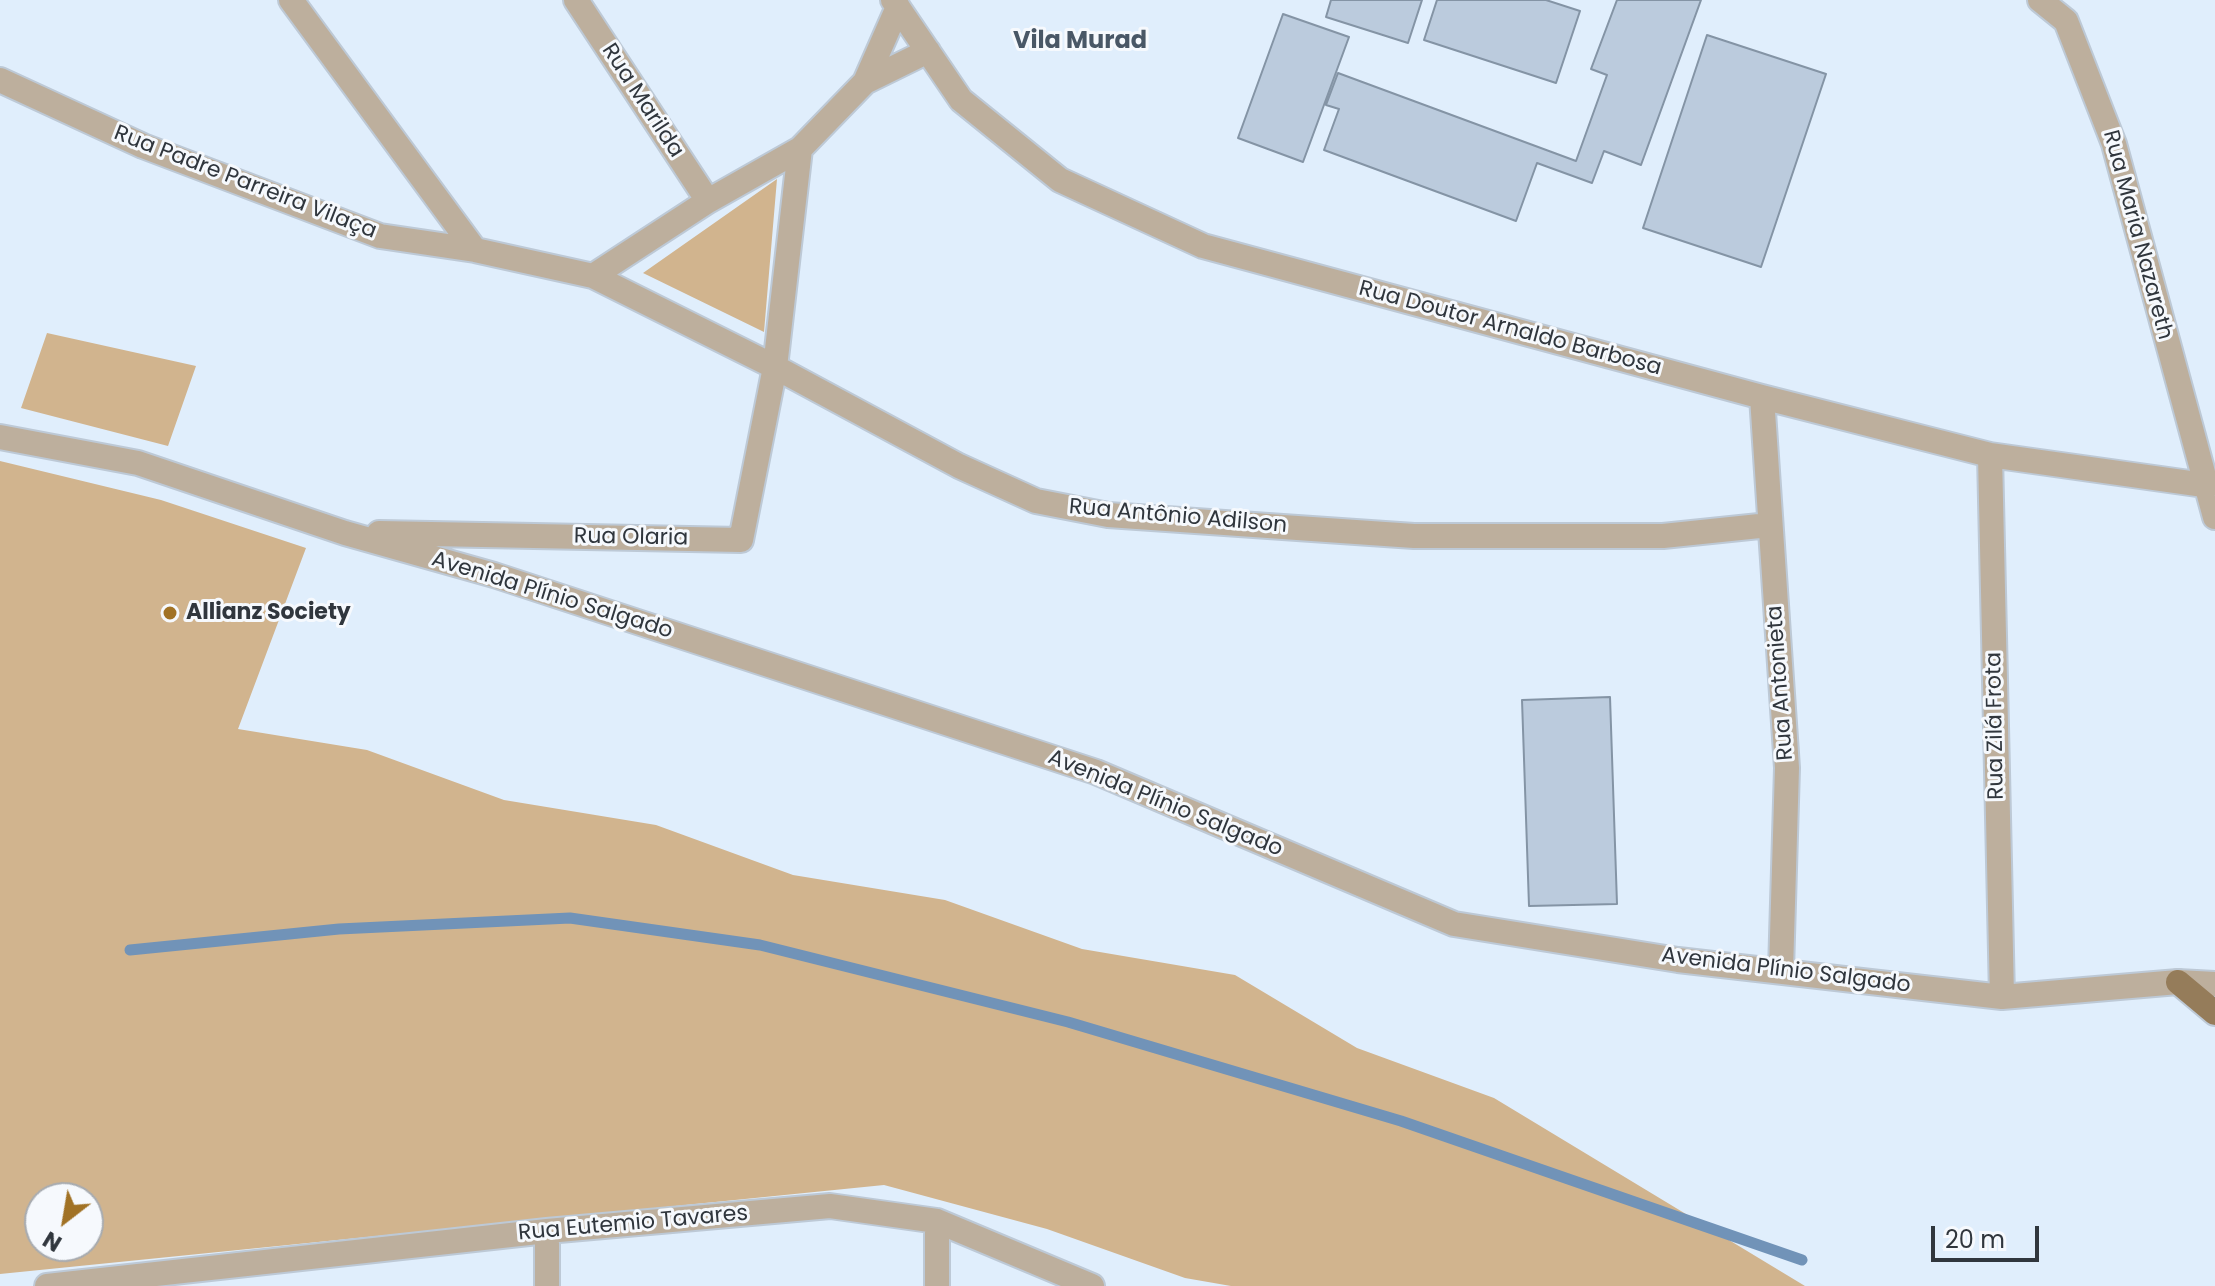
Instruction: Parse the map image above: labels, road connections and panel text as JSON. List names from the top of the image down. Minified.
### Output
{"streets":{"street":["Rua Marilda","Rua Padre Parreira Vilaça","Rua Maria Nazareth","Rua Doutor Arnaldo Barbosa","Rua Antônio Adilson","Rua Olaria","Avenida Plínio Salgado","Rua Antonieta","Rua Zilá Frota","Rua Eutemio Tavares"]},"crossings":[["Rua Padre Parreira Vilaça","Rua Antônio Adilson"],["Rua Maria Nazareth","Rua Doutor Arnaldo Barbosa"],["Rua Doutor Arnaldo Barbosa","Rua Antonieta"],["Rua Doutor Arnaldo Barbosa","Rua Zilá Frota"],["Rua Antônio Adilson","Rua Olaria"],["Rua Antônio Adilson","Rua Antonieta"],["Rua Olaria","Avenida Plínio Salgado"],["Avenida Plínio Salgado","Rua Antonieta"],["Avenida Plínio Salgado","Rua Zilá Frota"]],"districts":["Vila Murad"],"places":["Allianz Society"],"scale_bar":"20 m","north":"bottom left"}
